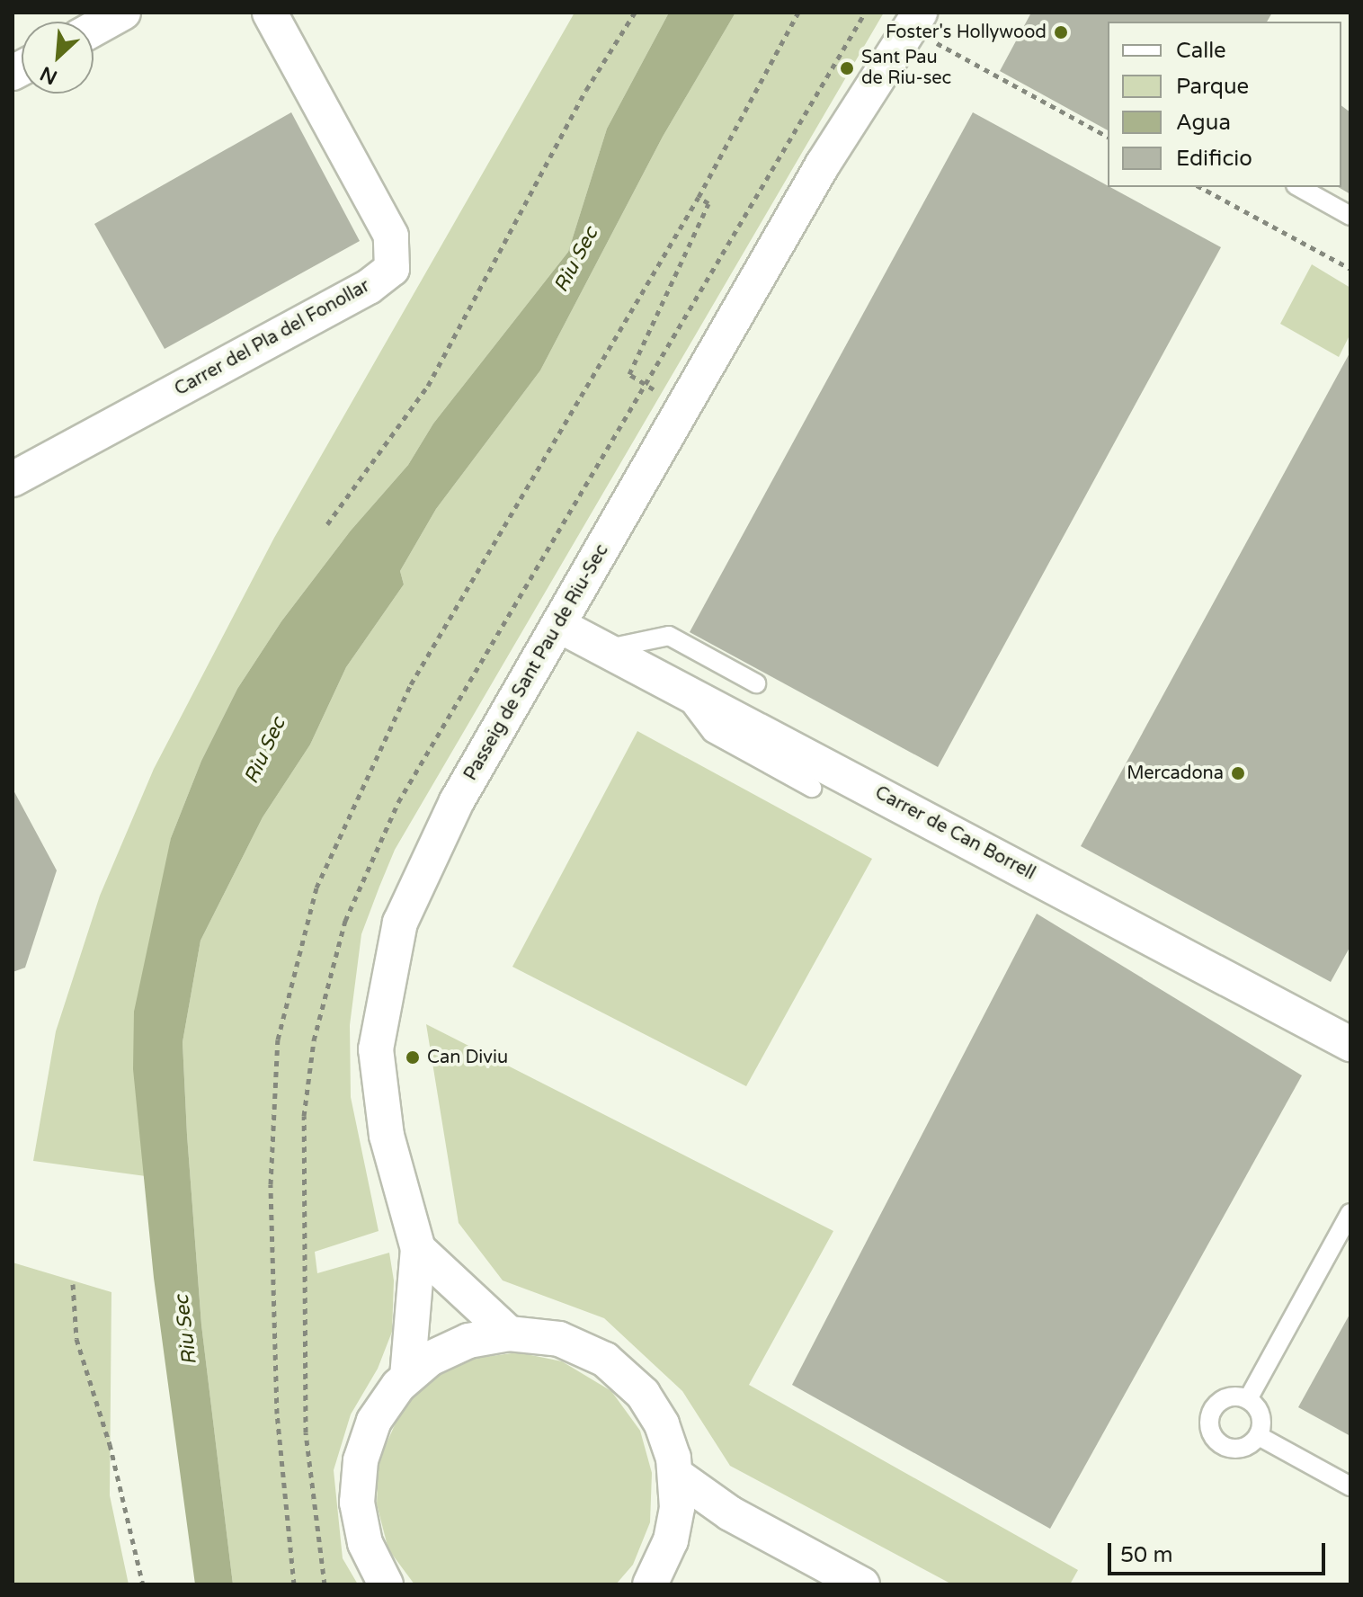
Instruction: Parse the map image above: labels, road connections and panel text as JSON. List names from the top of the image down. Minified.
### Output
{"streets":{"street":["Carrer del Pla del Fonollar","Passeig de Sant Pau de Riu-Sec","Carrer de Can Borrell"]},"crossings":[["Passeig de Sant Pau de Riu-Sec","Carrer de Can Borrell"]],"water":["Riu Sec"],"places":["Foster's Hollywood","Sant Pau de Riu-sec","Mercadona","Can Diviu"],"legend":["Calle","Parque","Agua","Edificio"],"scale_bar":"50 m","north":"bottom left"}
